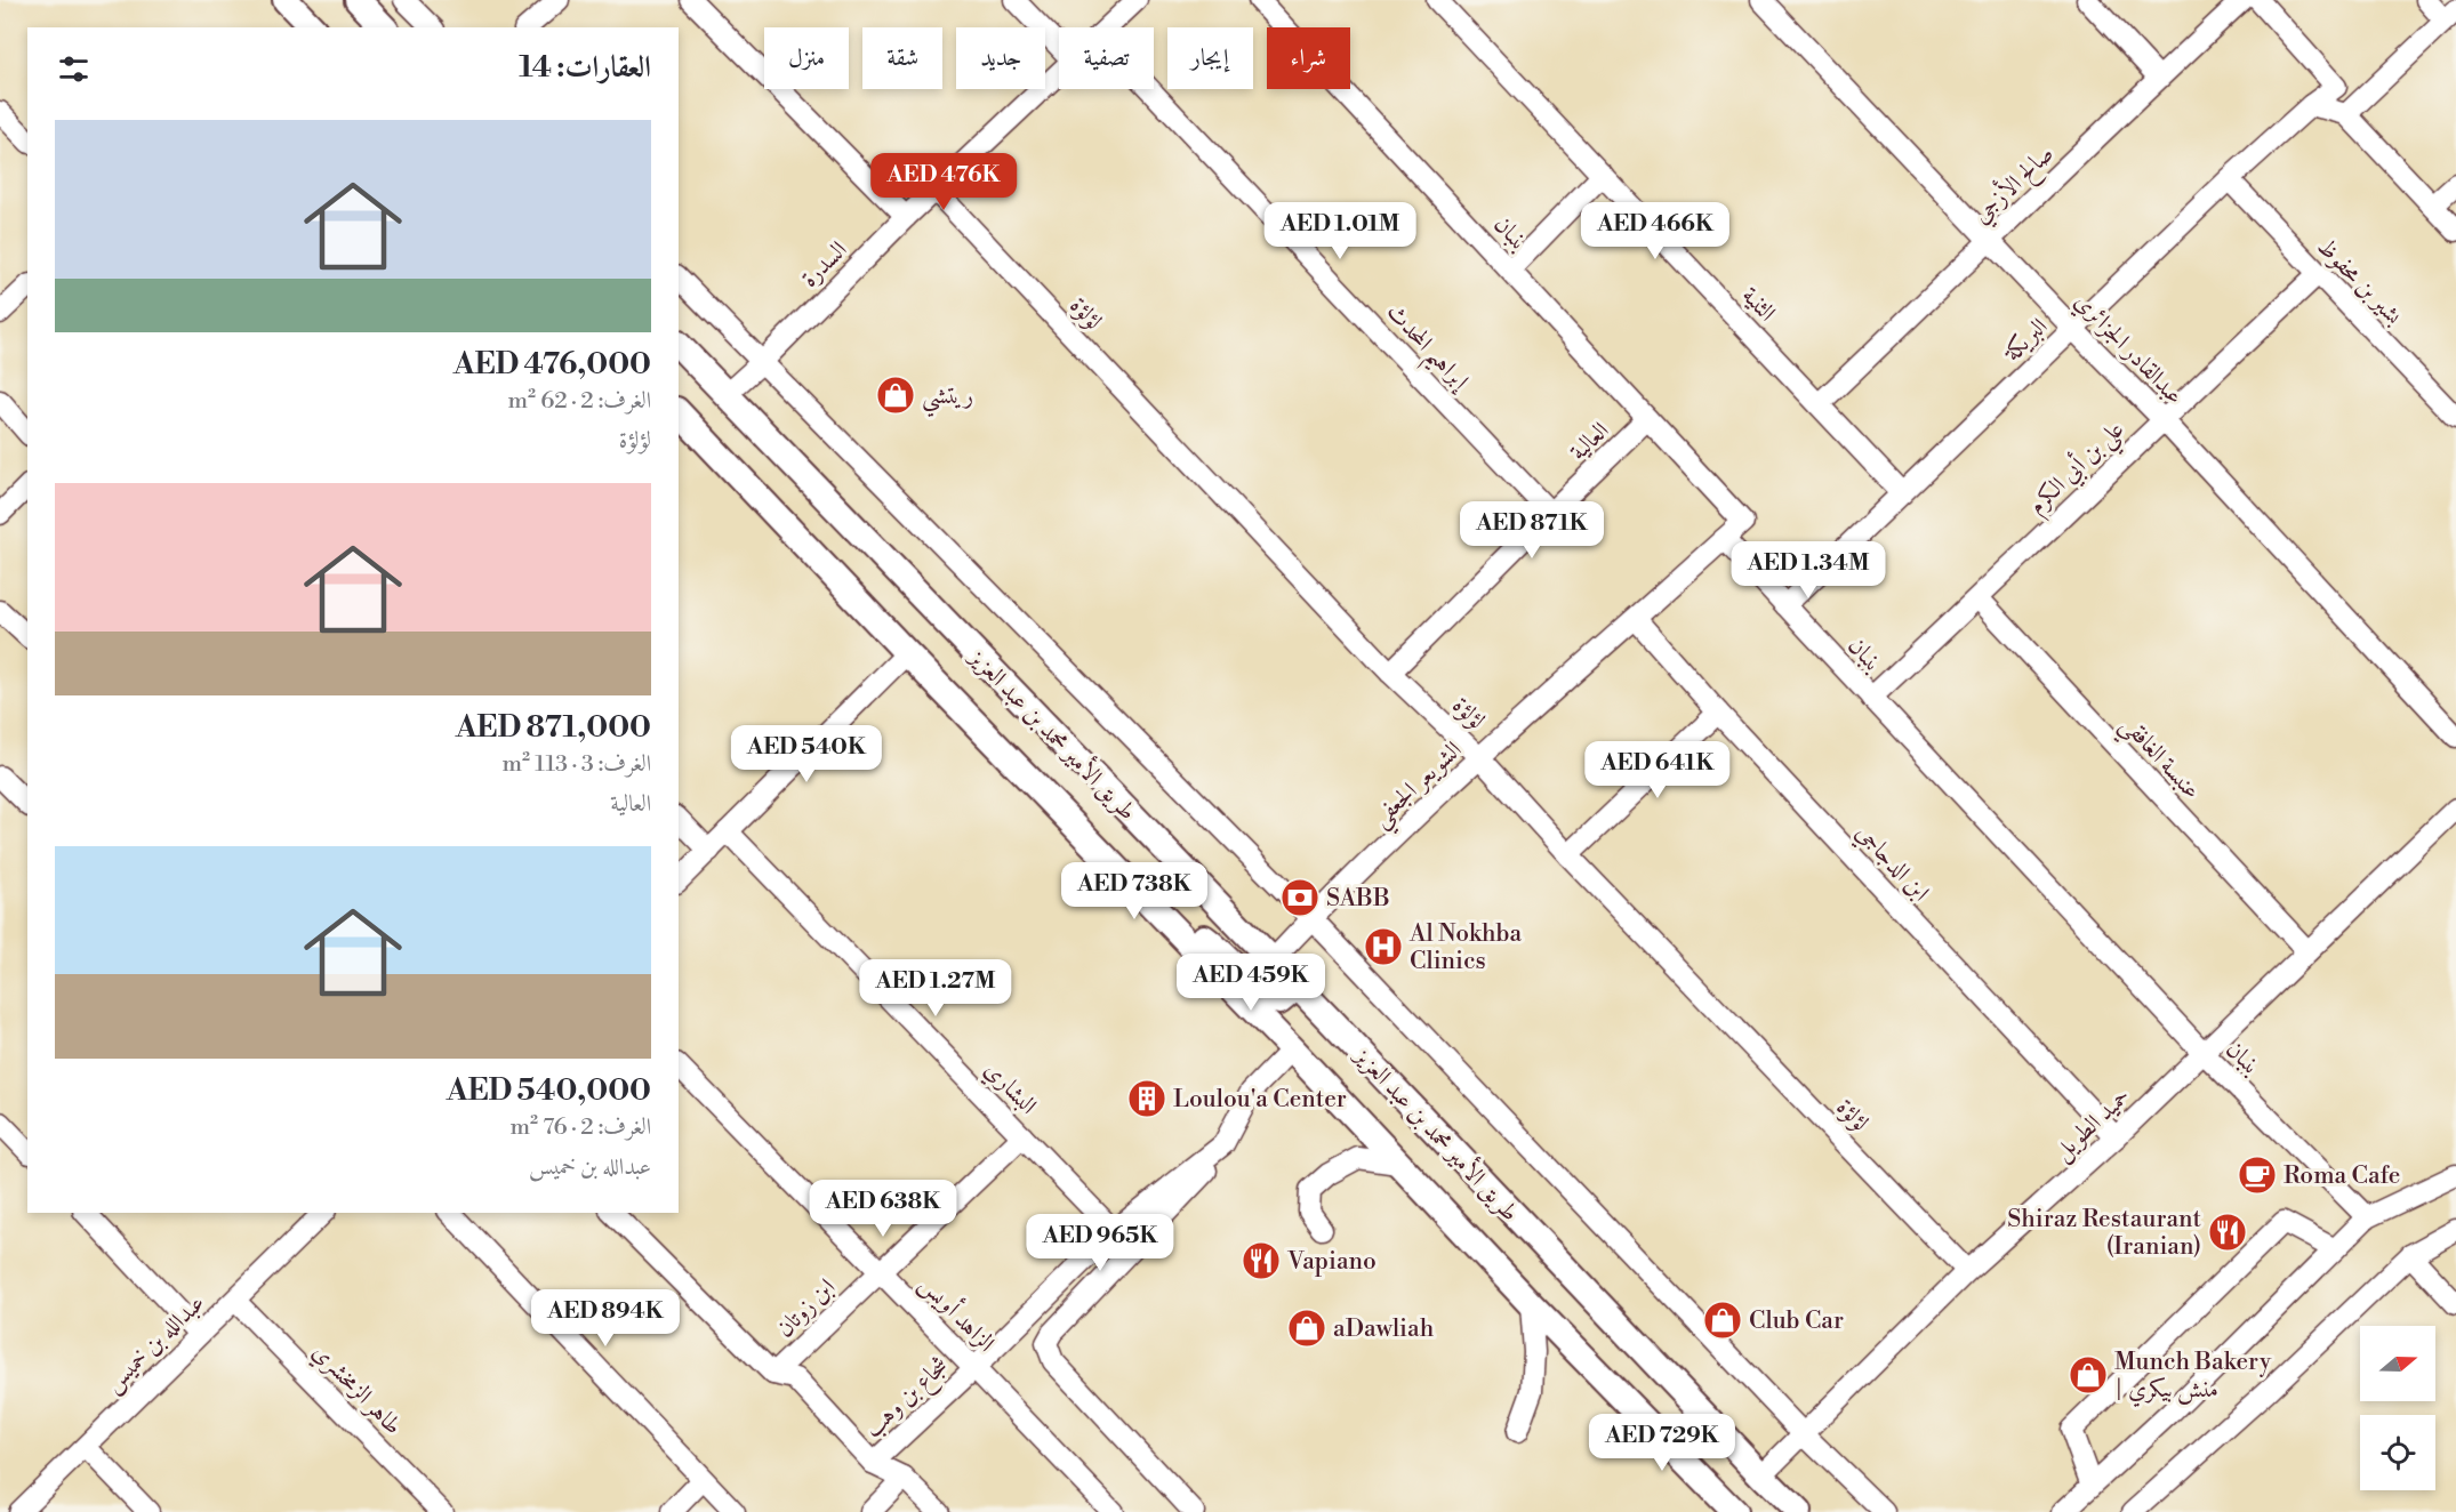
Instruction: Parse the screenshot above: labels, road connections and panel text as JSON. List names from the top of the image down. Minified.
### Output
{"streets":{"main road":["طريق الأمير محمد بن عبد العزيز"],"street":["صالح الأزجي","بنبان","السدرة","بشير بن محفوظ","الثنية","لؤلؤة","البريكة","إبراهيم المحدث","عبدالقادر الجزائري","العالية","علي بن أبي الكرم","عنبسة الغافقي","الشويعر الجعفي","ابن الدجاجي","البشاري","حميد الطويل","ابن زوتان","الزاهد أويس","عبدالله بن خميس","طاهر الزمخشري","شجاع بن وهب"]},"crossings":[["صالح الأزجي","الثنية"],["صالح الأزجي","عبدالقادر الجزائري"],["بنبان","البريكة"],["بنبان","العالية"],["بنبان","علي بن أبي الكرم"],["بنبان","الشويعر الجعفي"],["بنبان","حميد الطويل"],["السدرة","لؤلؤة"],["السدرة","طريق الأمير محمد بن عبد العزيز"],["بشير بن محفوظ","البريكة"],["بشير بن محفوظ","علي بن أبي الكرم"],["الثنية","البريكة"],["لؤلؤة","العالية"],["لؤلؤة","الشويعر الجعفي"],["لؤلؤة","حميد الطويل"],["البريكة","عبدالقادر الجزائري"],["إبراهيم المحدث","العالية"],["عبدالقادر الجزائري","علي بن أبي الكرم"],["علي بن أبي الكرم","عنبسة الغافقي"],["طريق الأمير محمد بن عبد العزيز","الشويعر الجعفي"],["طريق الأمير محمد بن عبد العزيز","حميد الطويل"],["طريق الأمير محمد بن عبد العزيز","شجاع بن وهب"],["عنبسة الغافقي","حميد الطويل"],["الشويعر الجعفي","ابن الدجاجي"],["ابن الدجاجي","حميد الطويل"],["البشاري","ابن زوتان"],["البشاري","شجاع بن وهب"],["ابن زوتان","الزاهد أويس"],["الزاهد أويس","شجاع بن وهب"],["عبدالله بن خميس","طاهر الزمخشري"]],"places":{"shop":["ريتشي","Club Car","aDawliah","Munch Bakery | منش بيكري"],"bank":["SABB"],"hospital":["Al Nokhba Clinics"],"building":["Loulou'a Center"],"cafe":["Roma Cafe"],"restaurant":["Shiraz Restaurant (Iranian)","Vapiano"]},"north":"right","page":{"chip":["شراء","إيجار","تصفية","جديد","شقة","منزل"],"heading":"العقارات: 14","list":[{"name":"AED 476,000","note":"الغرف: 2 · 62 m² · لؤلؤة"},{"name":"AED 871,000","note":"الغرف: 3 · 113 m² · العالية"},{"name":"AED 540,000","note":"الغرف: 2 · 76 m² · عبدالله بن خميس"}],"price":["AED 476K","AED 1.01M","AED 466K","AED 871K","AED 1.34M","AED 540K","AED 641K","AED 738K","AED 459K","AED 1.27M","AED 638K","AED 965K","AED 894K","AED 729K"]}}
